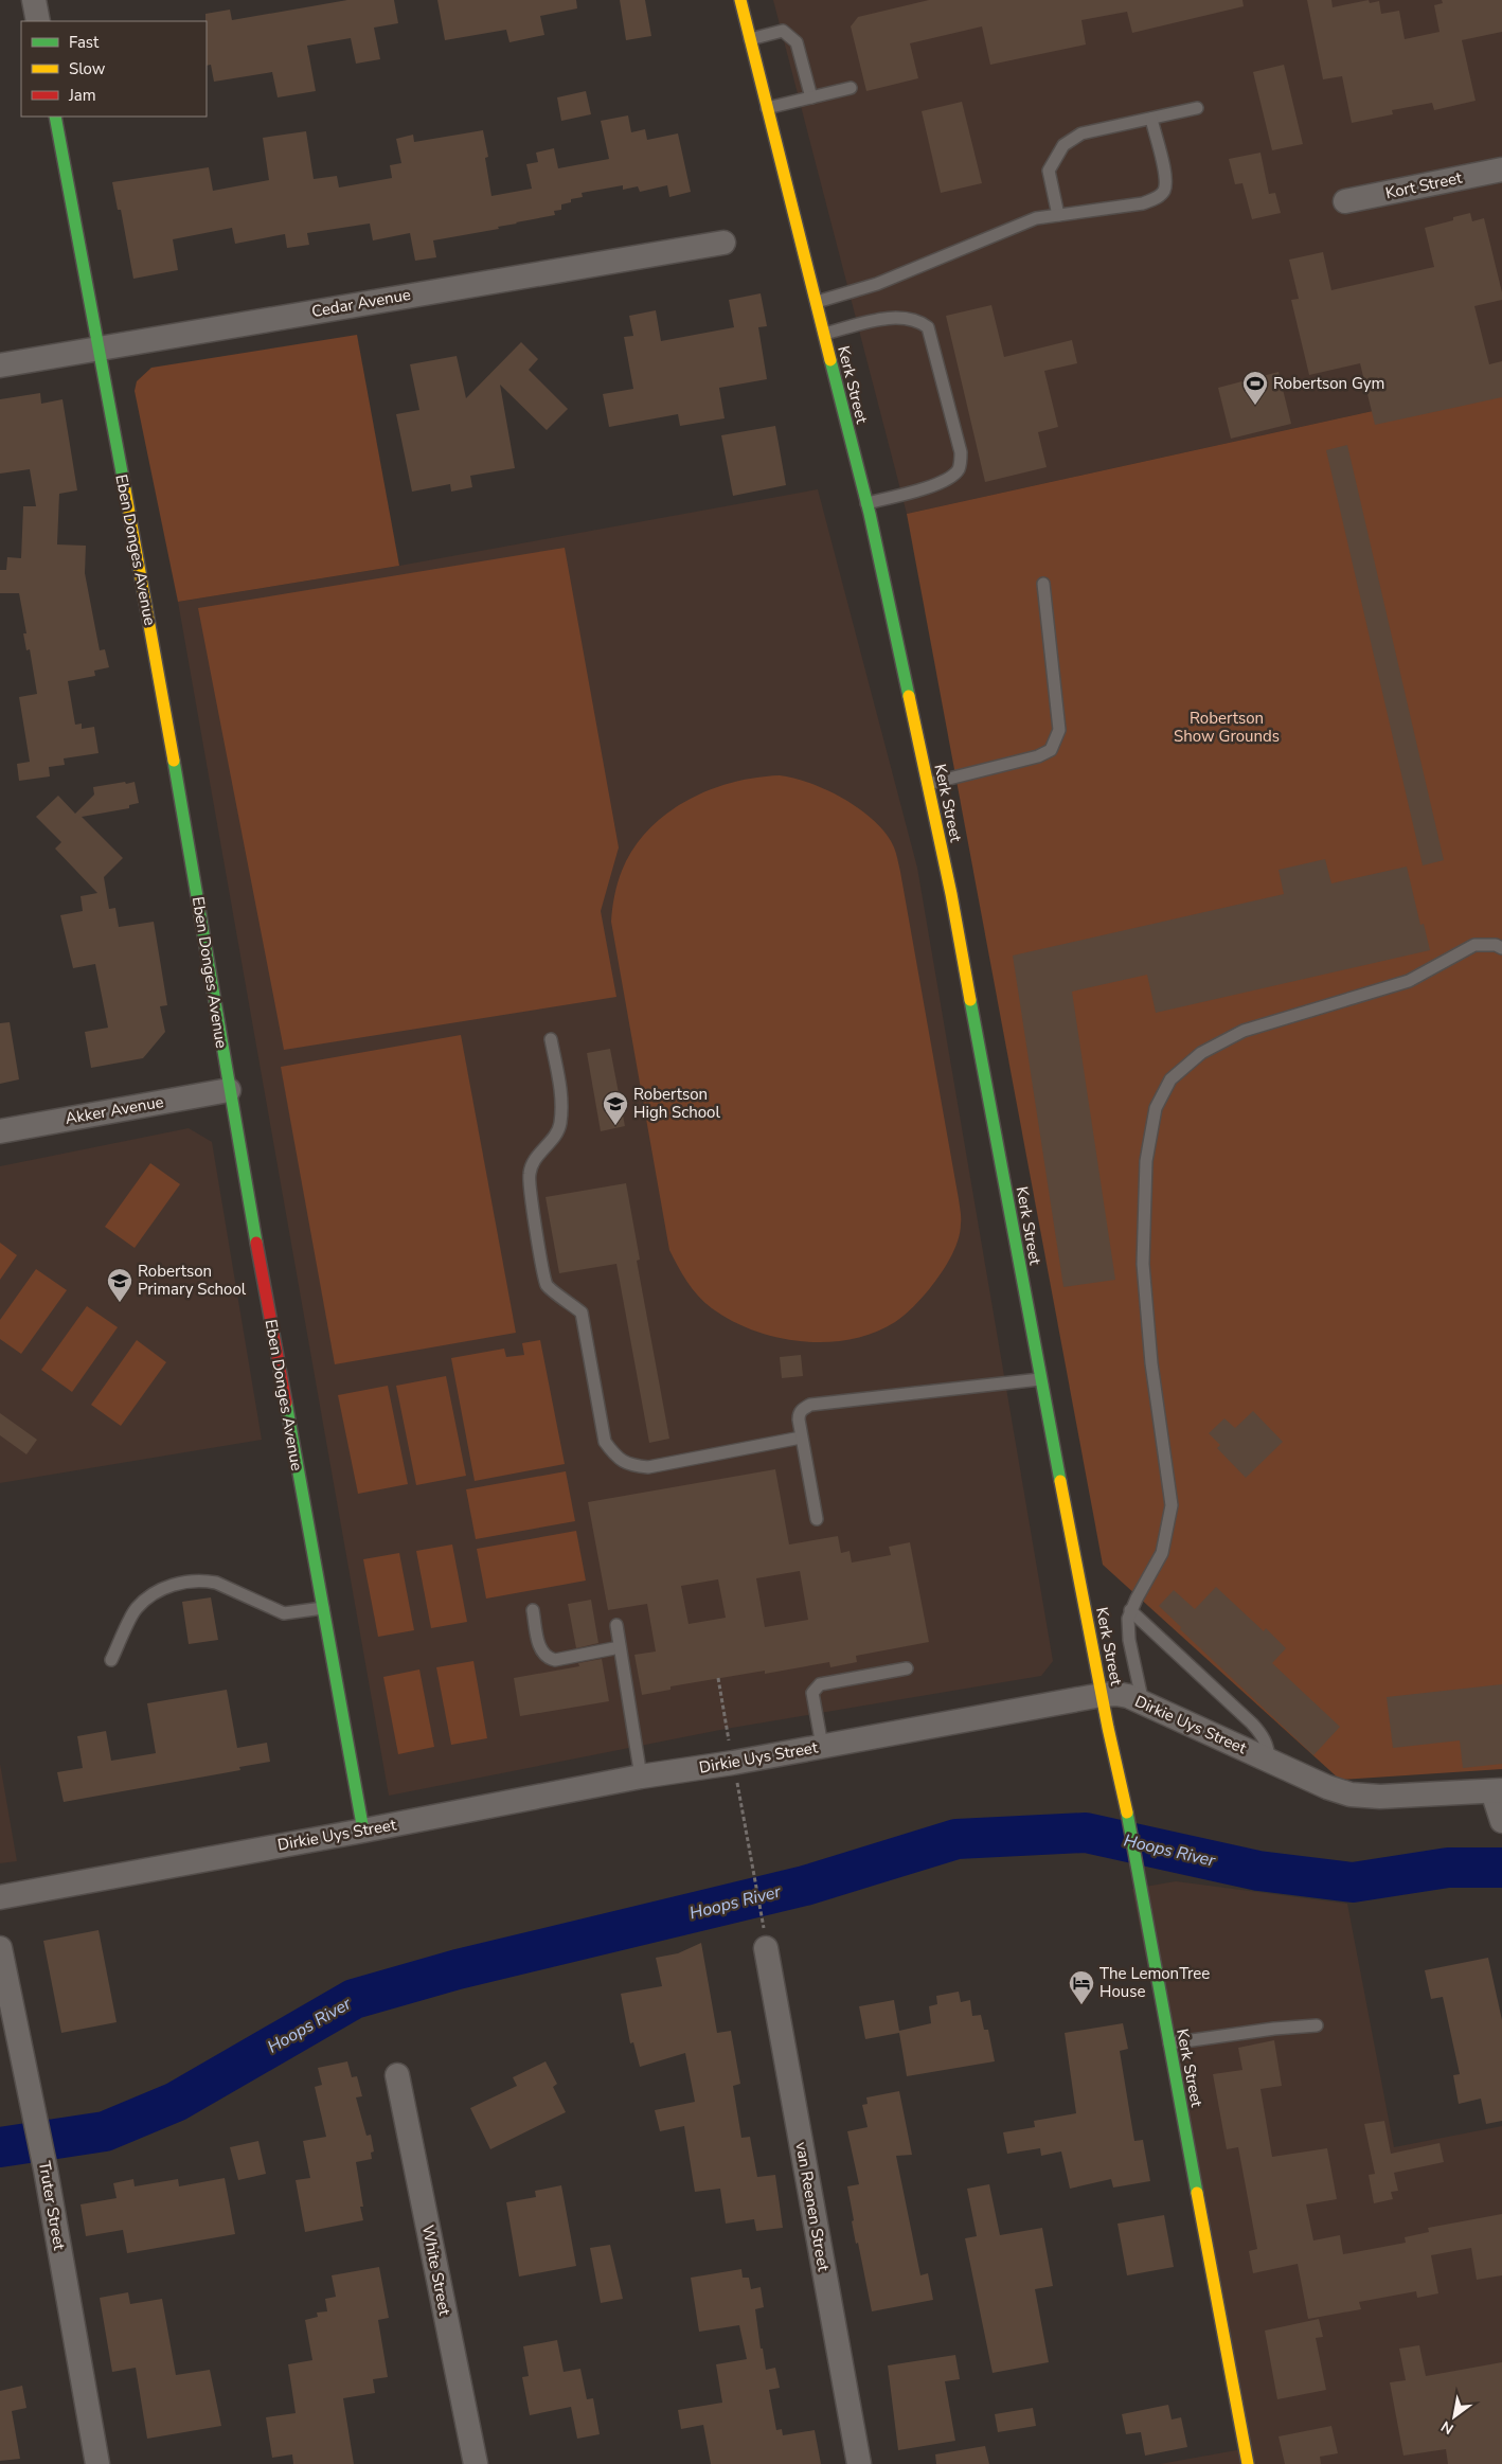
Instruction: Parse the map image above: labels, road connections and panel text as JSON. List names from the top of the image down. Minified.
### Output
{"streets":{"street":["Kort Street","Cedar Avenue","Kerk Street","Eben Donges Avenue","Akker Avenue","Dirkie Uys Street","Truter Street","van Reenen Street","White Street"]},"crossings":[["Cedar Avenue","Eben Donges Avenue"],["Kerk Street","Dirkie Uys Street"],["Eben Donges Avenue","Akker Avenue"],["Eben Donges Avenue","Dirkie Uys Street"]],"water":["Hoops River"],"parks":["Robertson Show Grounds"],"places":{"sports":["Robertson Gym"],"school or university":["Robertson High School","Robertson Primary School"],"hotel":["The LemonTree House"]},"legend":["Fast","Slow","Jam"],"north":"bottom left"}
